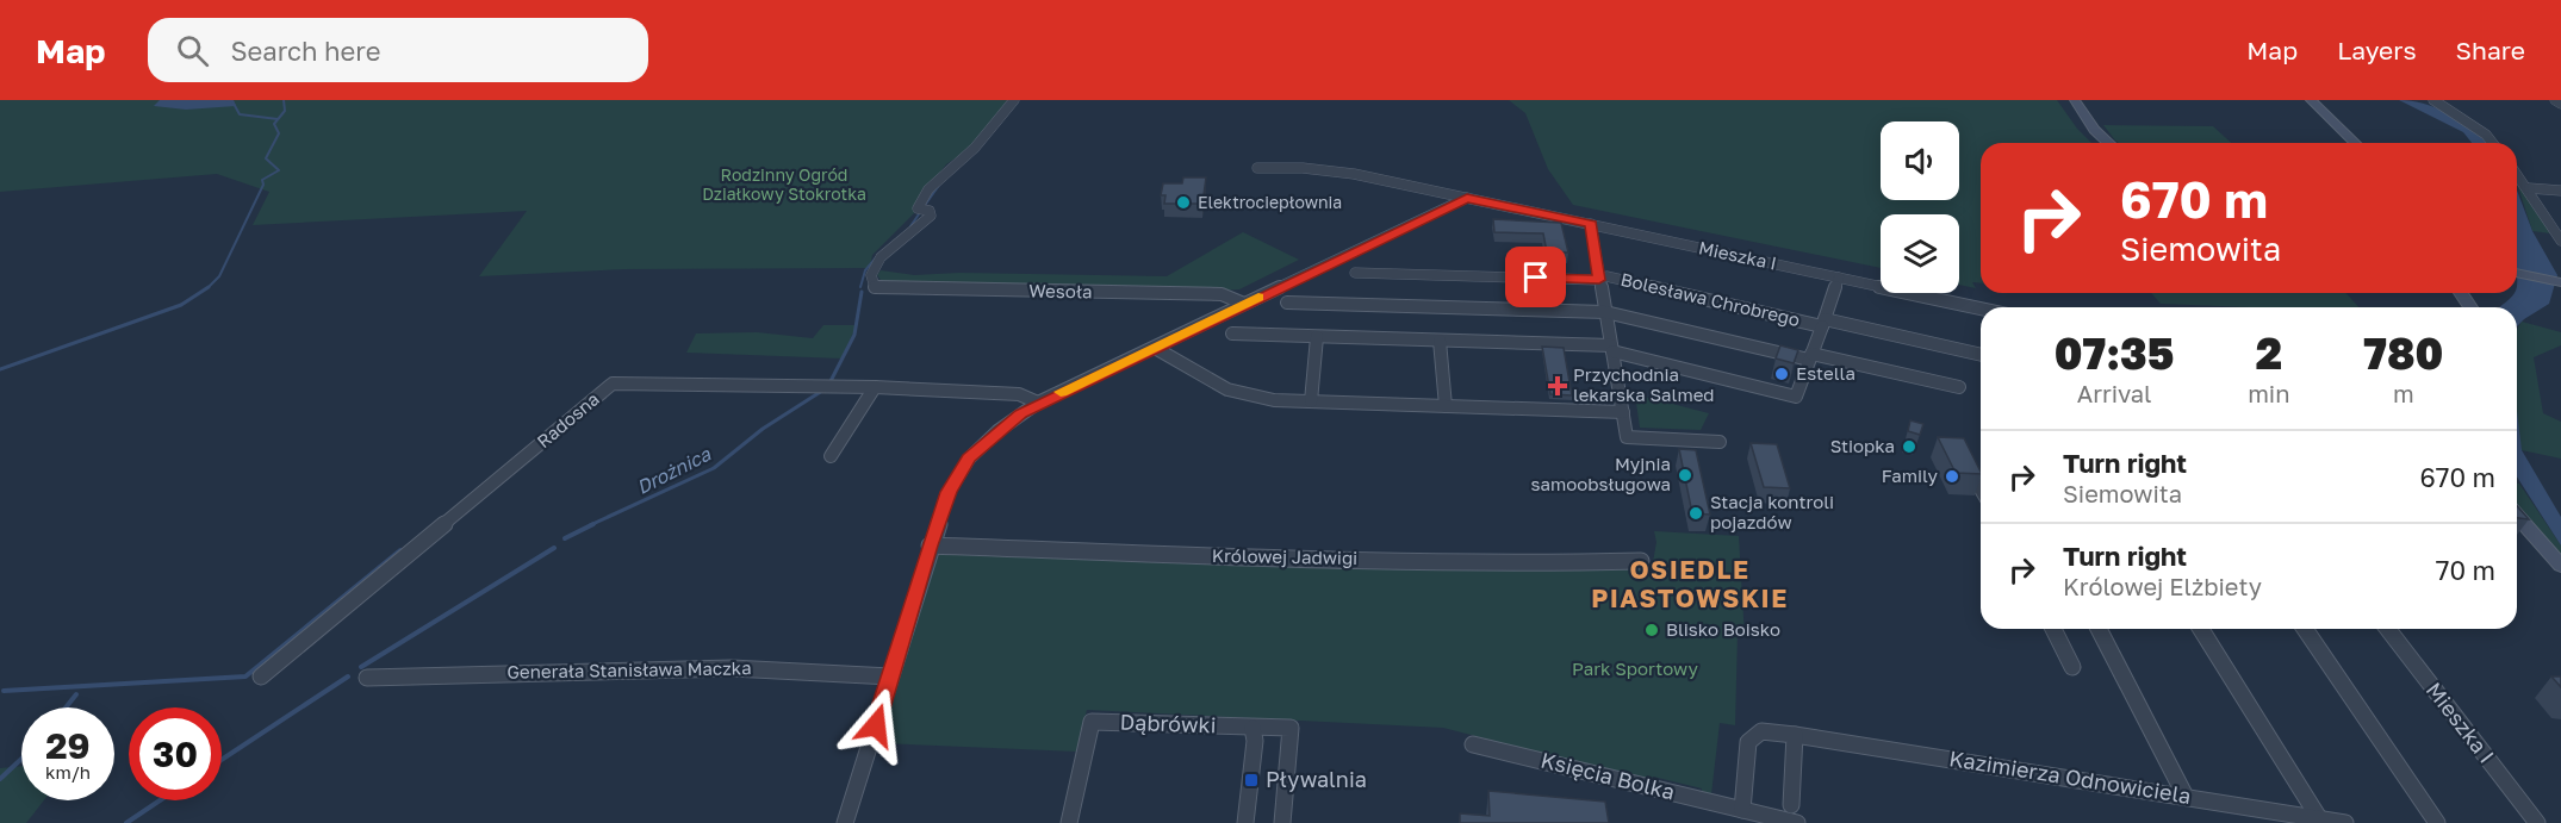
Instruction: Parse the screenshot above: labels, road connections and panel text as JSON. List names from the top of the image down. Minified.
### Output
{"streets":{"street":["Mieszka I","Wesoła","Bolesława Chrobrego","Radosna","Królowej Jadwigi","Generała Stanisława Maczka","Dąbrówki","Księcia Bolka","Kazimierza Odnowiciela"]},"crossings":[["Mieszka I","Bolesława Chrobrego"]],"districts":["OSIEDLE PIASTOWSKIE"],"water":["Drożnica"],"parks":["Rodzinny Ogród Działkowy Stokrotka","Park Sportowy"],"places":{"other":["Elektrociepłownia","Estella","Stiopka","Myjnia samoobsługowa","Family","Stacja kontroli pojazdów","Blisko Boisko"],"health":["Przychodnia lekarska Salmed"],"transit":["Pływalnia"]},"page":{"header":"Map","search":"Search here","nav":["Map","Layers","Share"],"turn":["670 m","Siemowita"],"eta":["07:35","Arrival","2","min","780","m"],"list":[{"name":"Turn right","note":"Siemowita","value":"670 m"},{"name":"Turn right","note":"Królowej Elżbiety","value":"70 m"}],"speed":"29 km/h","limit":"30"}}
